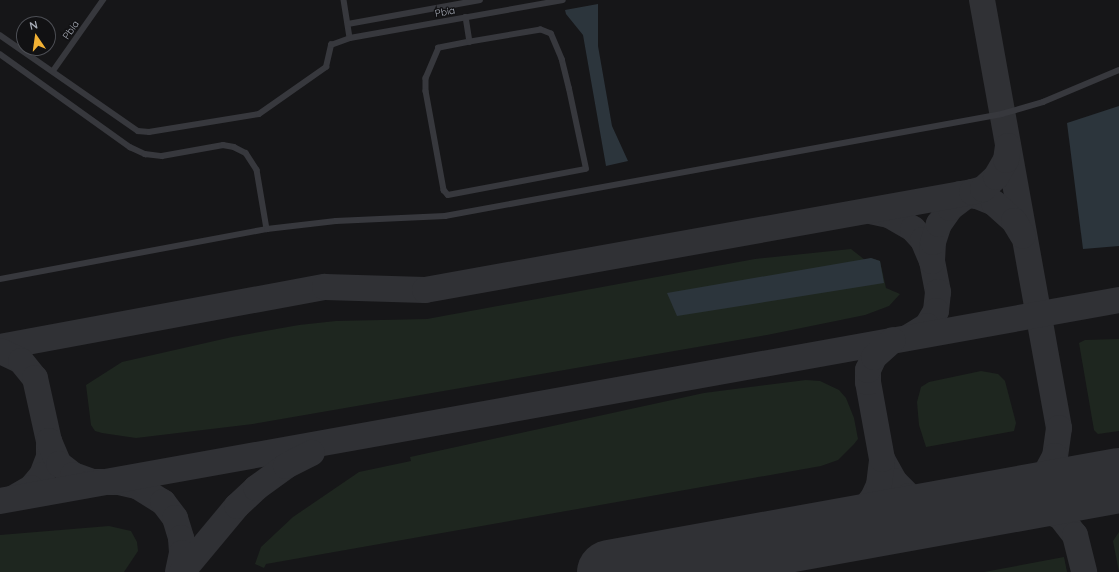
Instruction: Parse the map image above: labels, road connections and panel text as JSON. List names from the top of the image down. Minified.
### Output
{"streets":{"lane":["Pbia"]},"north":"top"}
